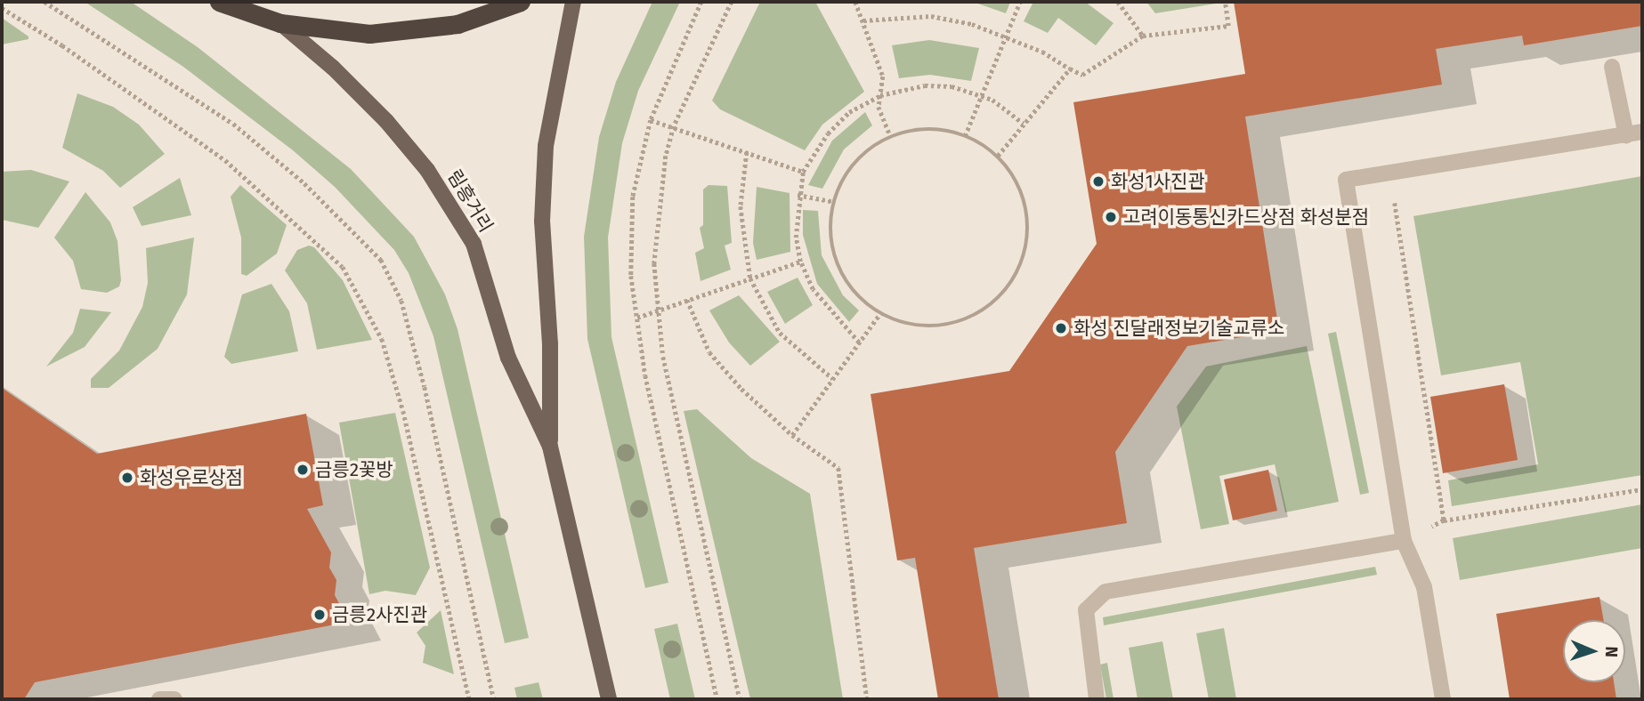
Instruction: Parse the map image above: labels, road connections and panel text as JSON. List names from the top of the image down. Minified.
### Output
{"streets":{"main road":["림흥거리"]},"places":["화성1사진관","고려이동통신카드상점 화성분점","화성 진달래정보기술교류소","금릉2꽃방","화성우로상점","금릉2사진관"],"north":"right"}
